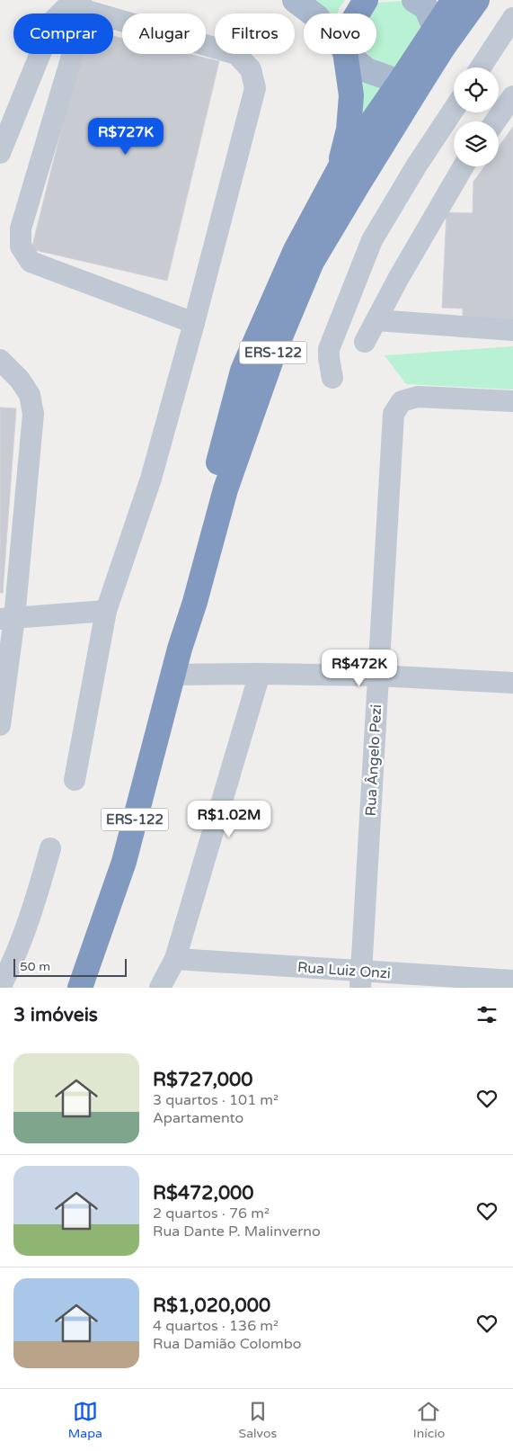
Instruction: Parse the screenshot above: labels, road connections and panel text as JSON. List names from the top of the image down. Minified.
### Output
{"streets":{"highway":["ERS-122"],"street":["Rua Ângelo Pezi","Rua Luiz Onzi"]},"crossings":[["Rua Ângelo Pezi","Rua Luiz Onzi"]],"scale_bar":"50 m","page":{"chip":["Comprar","Alugar","Filtros","Novo"],"price":["R$727K","R$472K","R$1.02M"],"scale":"50 m","heading":"3 imóveis","list":[{"name":"R$727,000","note":"3 quartos · 101 m² · Apartamento"},{"name":"R$472,000","note":"2 quartos · 76 m² · Rua Dante P. Malinverno"},{"name":"R$1,020,000","note":"4 quartos · 136 m² · Rua Damião Colombo"}],"tabs":["Mapa","Salvos","Início"]}}
